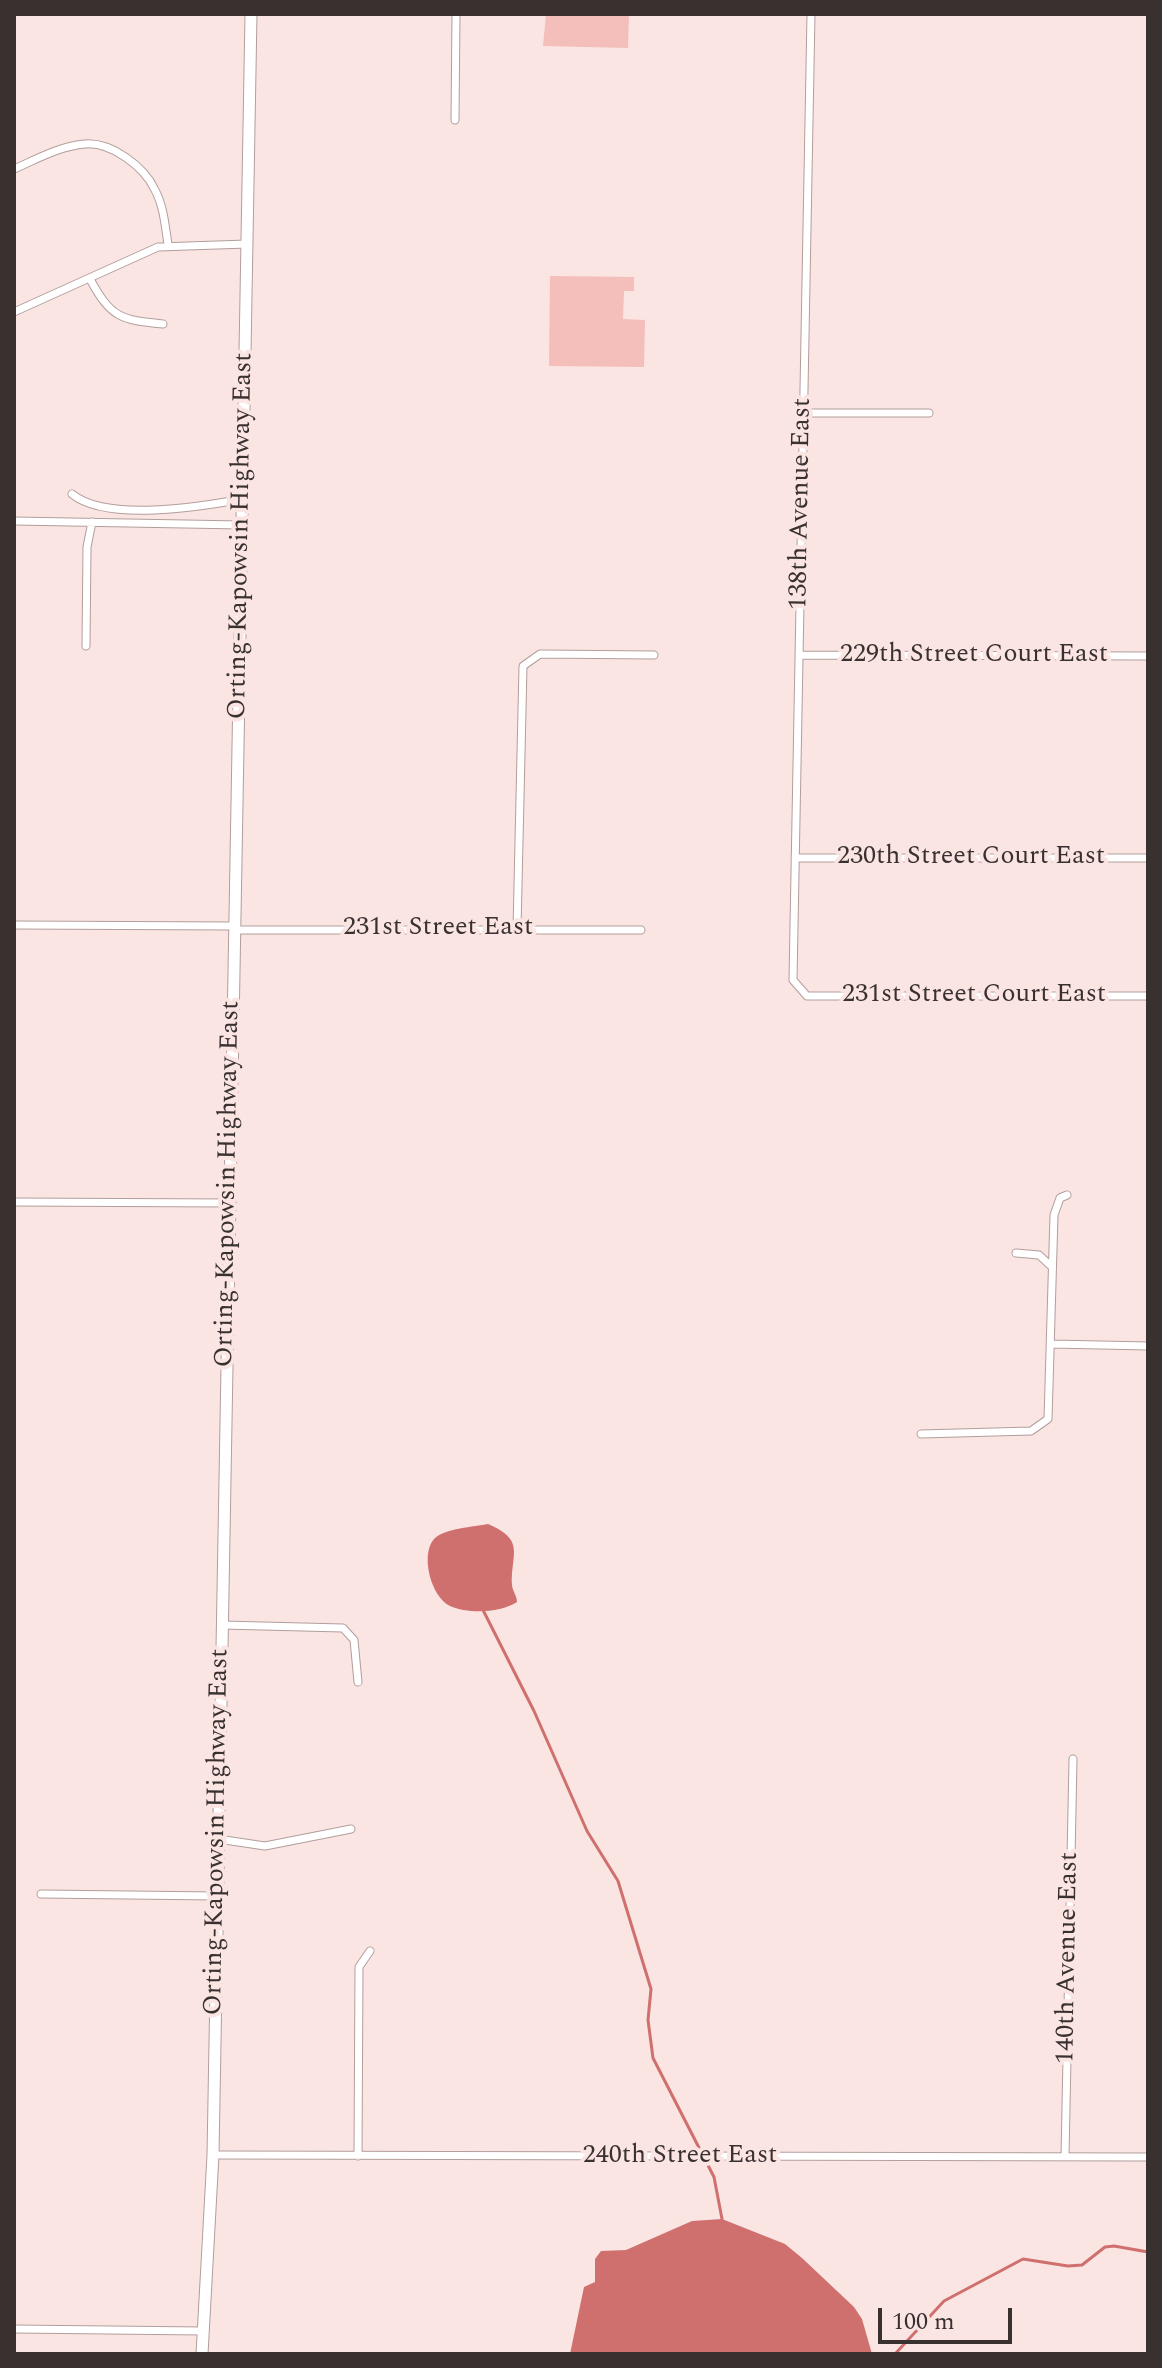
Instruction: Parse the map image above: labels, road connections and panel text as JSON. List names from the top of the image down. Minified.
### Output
{"streets":{"main road":["Orting-Kapowsin Highway East"],"street":["138th Avenue East","229th Street Court East","230th Street Court East","231st Street East","231st Street Court East","140th Avenue East","240th Street East"]},"crossings":[["138th Avenue East","229th Street Court East"],["138th Avenue East","230th Street Court East"],["138th Avenue East","231st Street Court East"],["Orting-Kapowsin Highway East","231st Street East"],["Orting-Kapowsin Highway East","240th Street East"],["140th Avenue East","240th Street East"]],"scale_bar":"100 m"}
